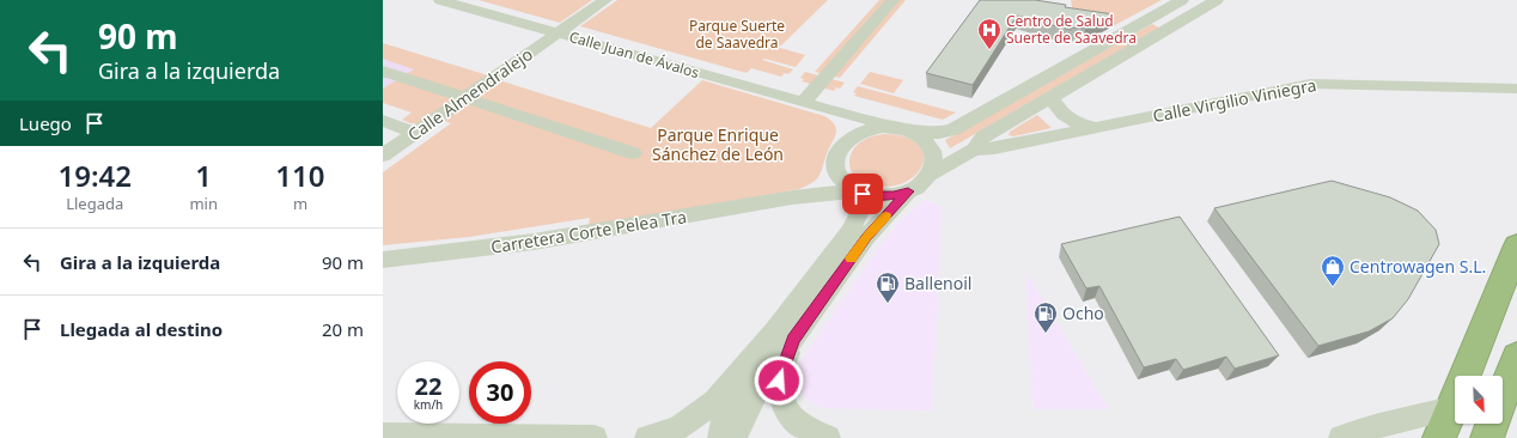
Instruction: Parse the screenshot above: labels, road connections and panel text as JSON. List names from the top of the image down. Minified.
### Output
{"streets":{"street":["Calle Juan de Ávalos","Calle Almendralejo","Calle Virgilio Viniegra","Carretera Corte Pelea Tra"]},"crossings":[["Calle Juan de Ávalos","Calle Almendralejo"],["Calle Juan de Ávalos","Carretera Corte Pelea Tra"]],"parks":["Parque Suerte de Saavedra","Parque Enrique Sánchez de León"],"places":{"hospital":["Centro de Salud Suerte de Saavedra"],"shop":["Centrowagen S.L."],"fuel station":["Ballenoil","Ocho"]},"north":"bottom right","page":{"turn":["90 m","Gira a la izquierda"],"then":"Luego","eta":["19:42","Llegada","1","min","110","m"],"list":[{"name":"Gira a la izquierda","value":"90 m"},{"name":"Llegada al destino","value":"20 m"}],"speed":"22 km/h","limit":"30"}}
